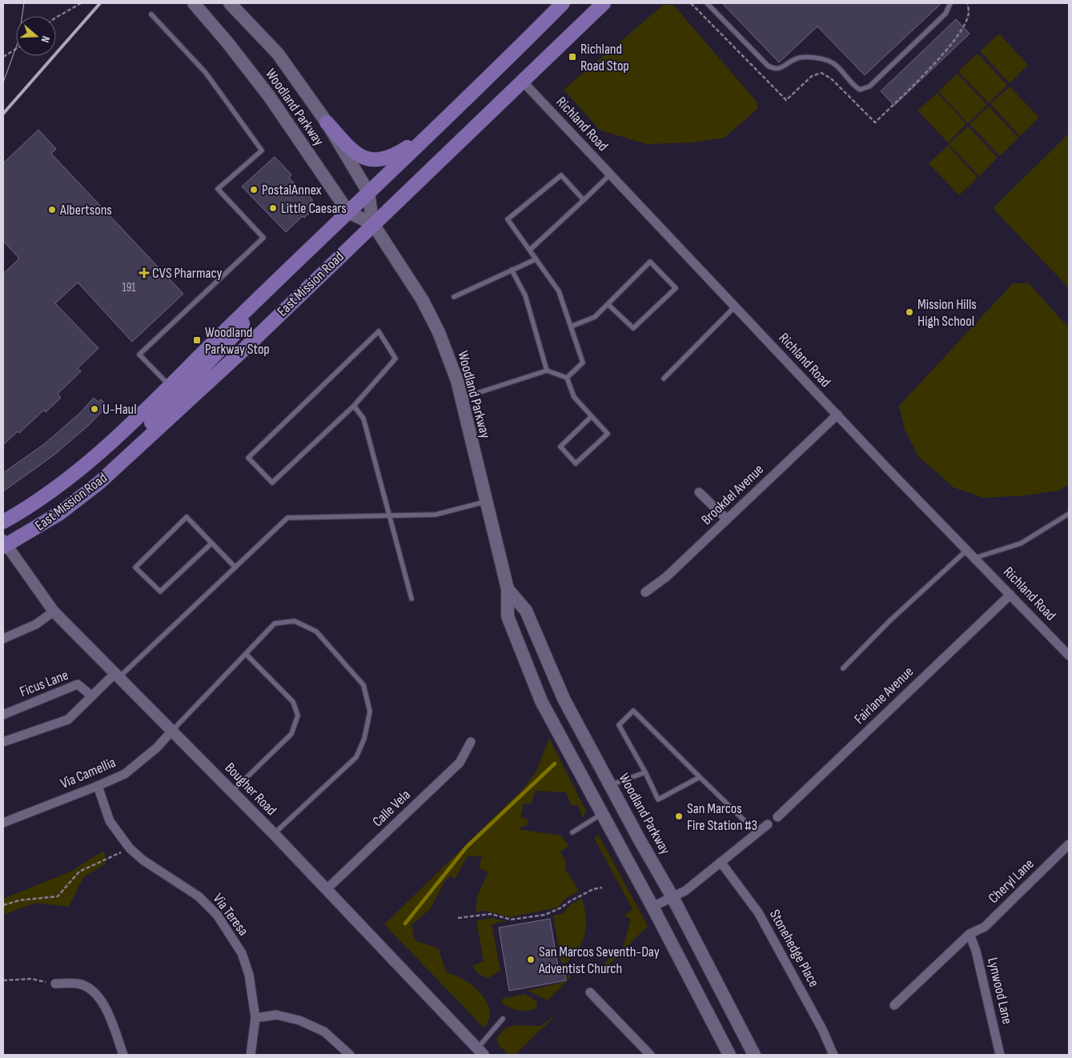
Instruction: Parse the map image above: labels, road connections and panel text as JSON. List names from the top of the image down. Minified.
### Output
{"streets":{"main road":["Woodland Parkway","East Mission Road"],"street":["Richland Road","Brookdel Avenue","Ficus Lane","Fairlane Avenue","Via Camellia","Bougher Road","Calle Vela","Cheryl Lane","Via Teresa","Stonehedge Place","Lynwood Lane"]},"crossings":[["Woodland Parkway","East Mission Road"],["Richland Road","East Mission Road"],["Richland Road","Brookdel Avenue"],["Richland Road","Fairlane Avenue"],["East Mission Road","Bougher Road"],["Via Camellia","Bougher Road"],["Via Camellia","Via Teresa"],["Bougher Road","Calle Vela"],["Cheryl Lane","Lynwood Lane"]],"places":{"transit":["Richland Road Stop","Woodland Parkway Stop"],"other":["PostalAnnex","Little Caesars","Albertsons","Mission Hills High School","U-Haul","San Marcos Fire Station #3","San Marcos Seventh-Day Adventist Church"],"health":["CVS Pharmacy"]},"house_numbers":["191"],"north":"right"}
